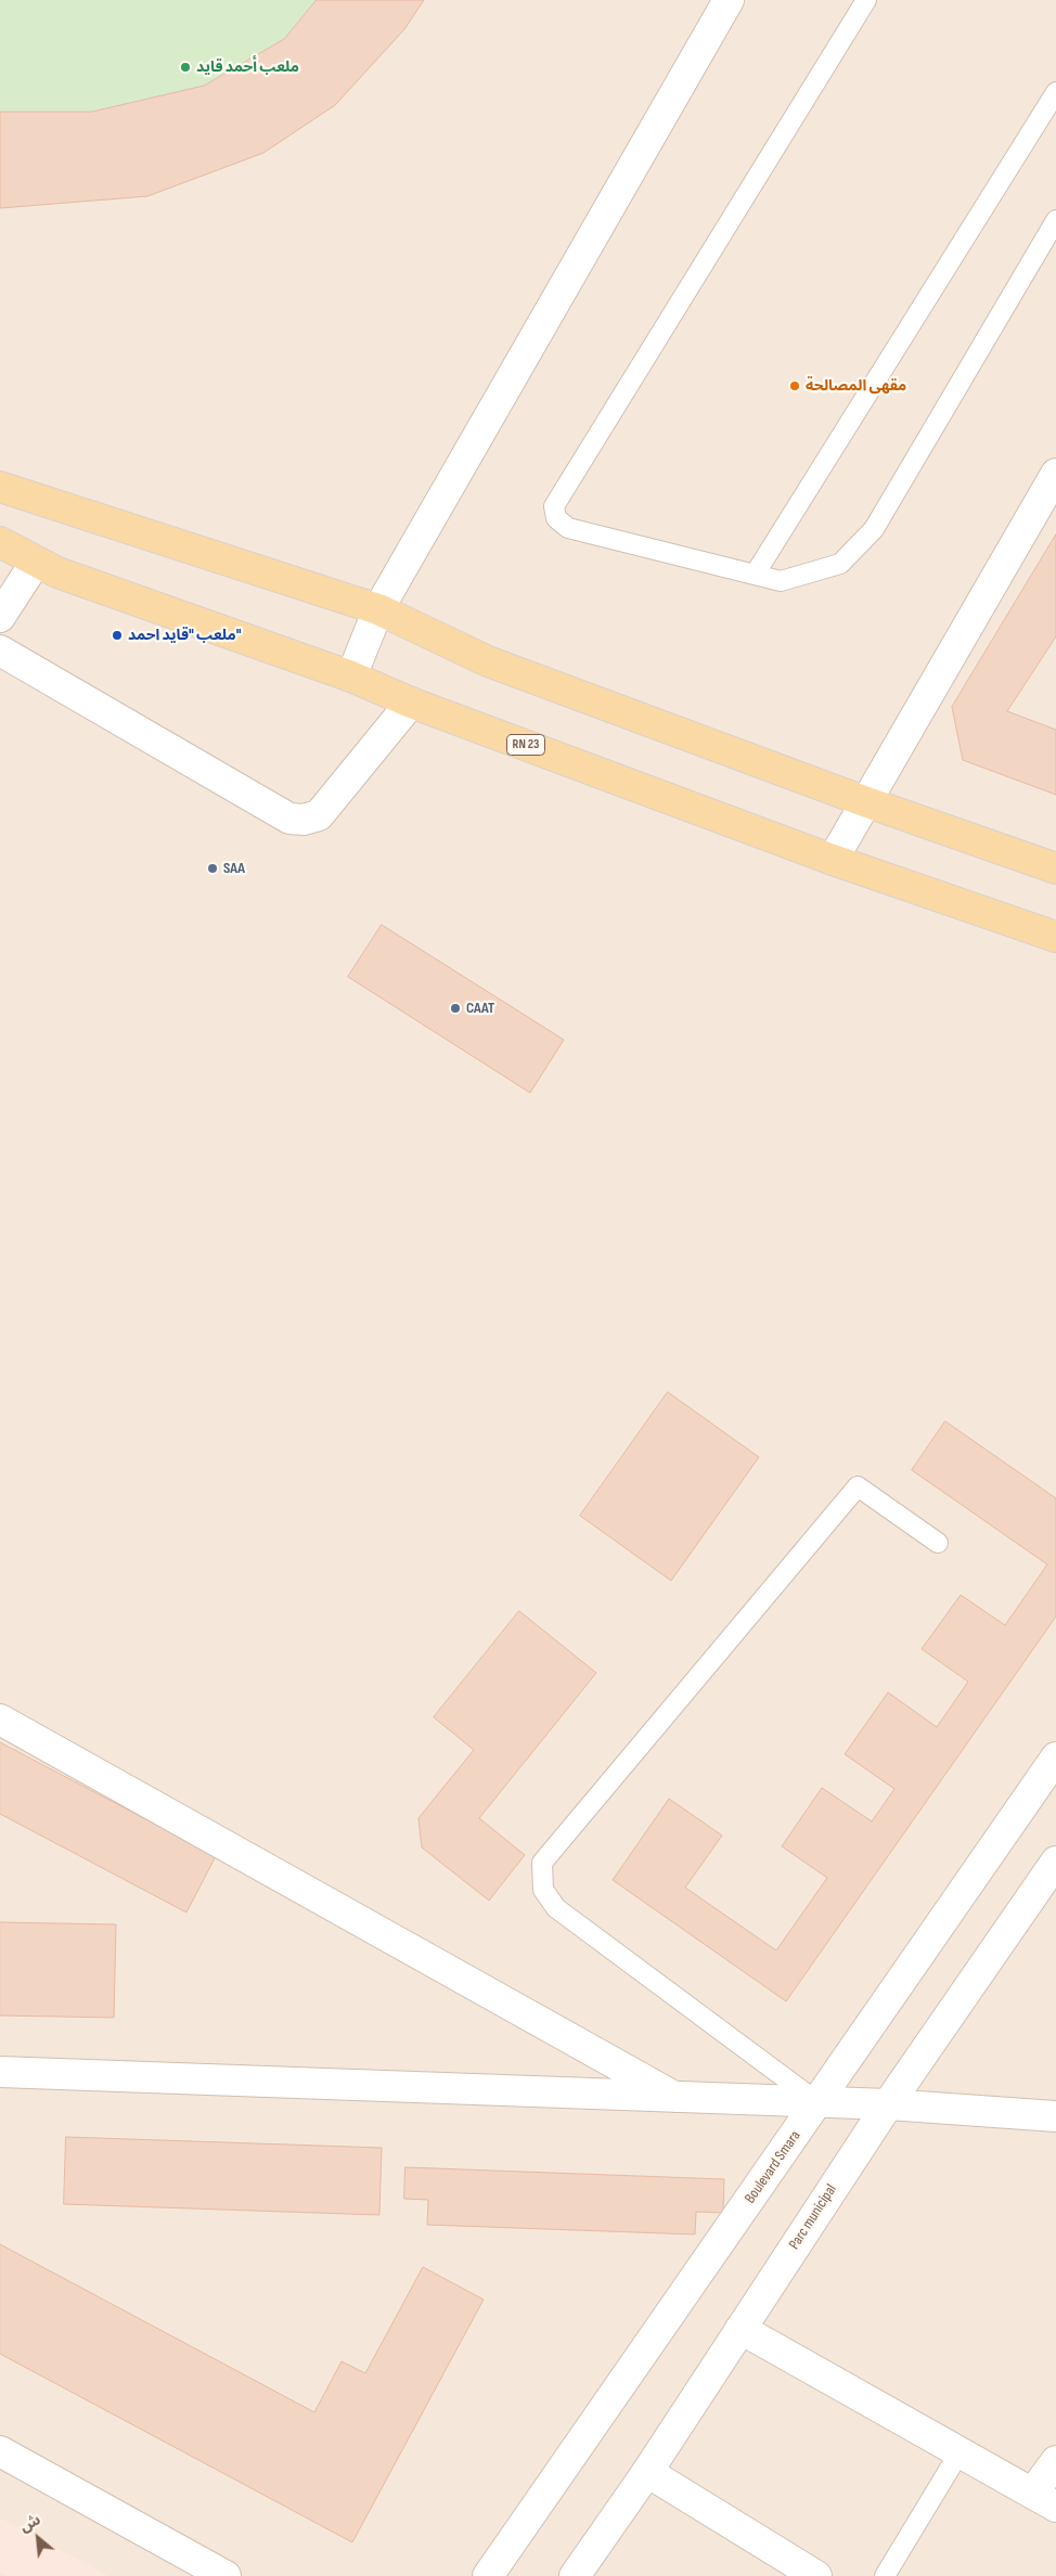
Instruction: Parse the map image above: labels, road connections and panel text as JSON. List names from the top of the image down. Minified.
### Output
{"streets":{"main road":["RN 23"],"street":["Boulevard Smara","Parc municipal"]},"places":["ملعب أحمد قايد","مقهى المصالحة","ملعب \"قايد احمد\"","SAA","CAAT"],"north":"top left"}
